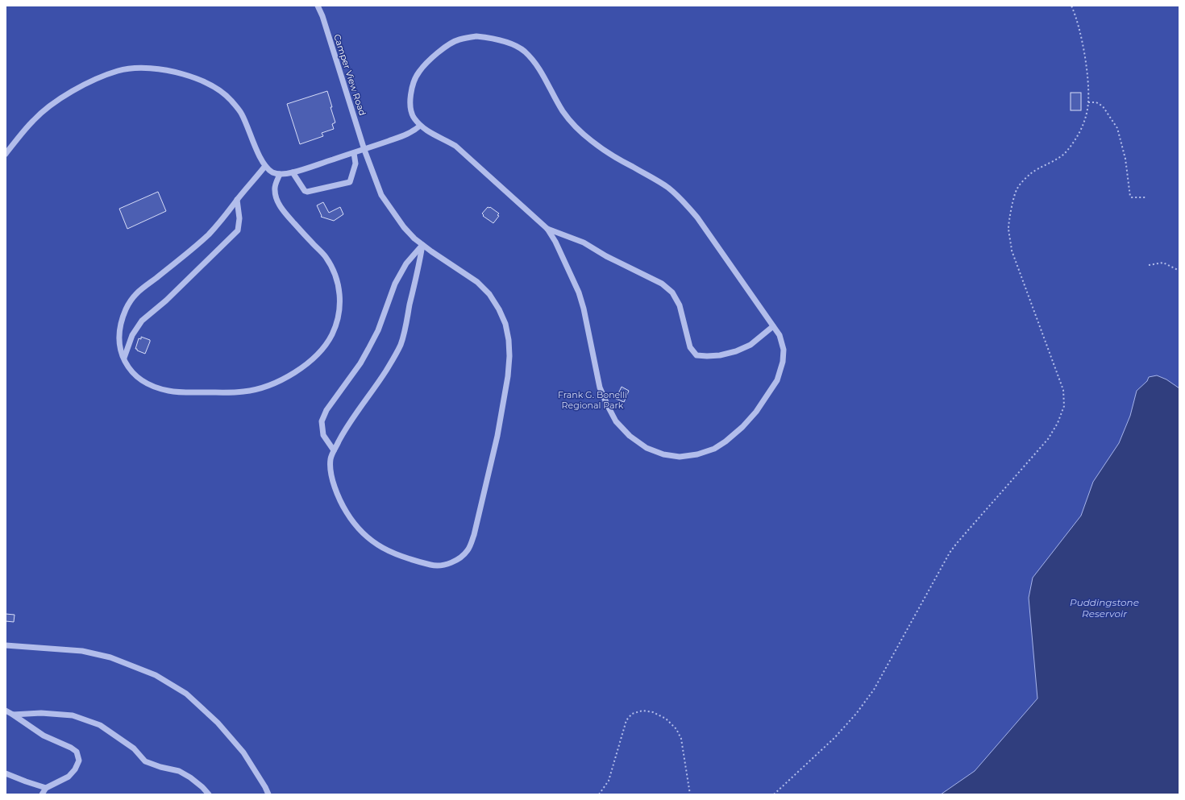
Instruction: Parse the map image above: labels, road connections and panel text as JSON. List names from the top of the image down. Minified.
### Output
{"streets":{"lane":["Camper View Road"]},"water":["Puddingstone Reservoir"],"parks":["Frank G. Bonelli Regional Park"]}
